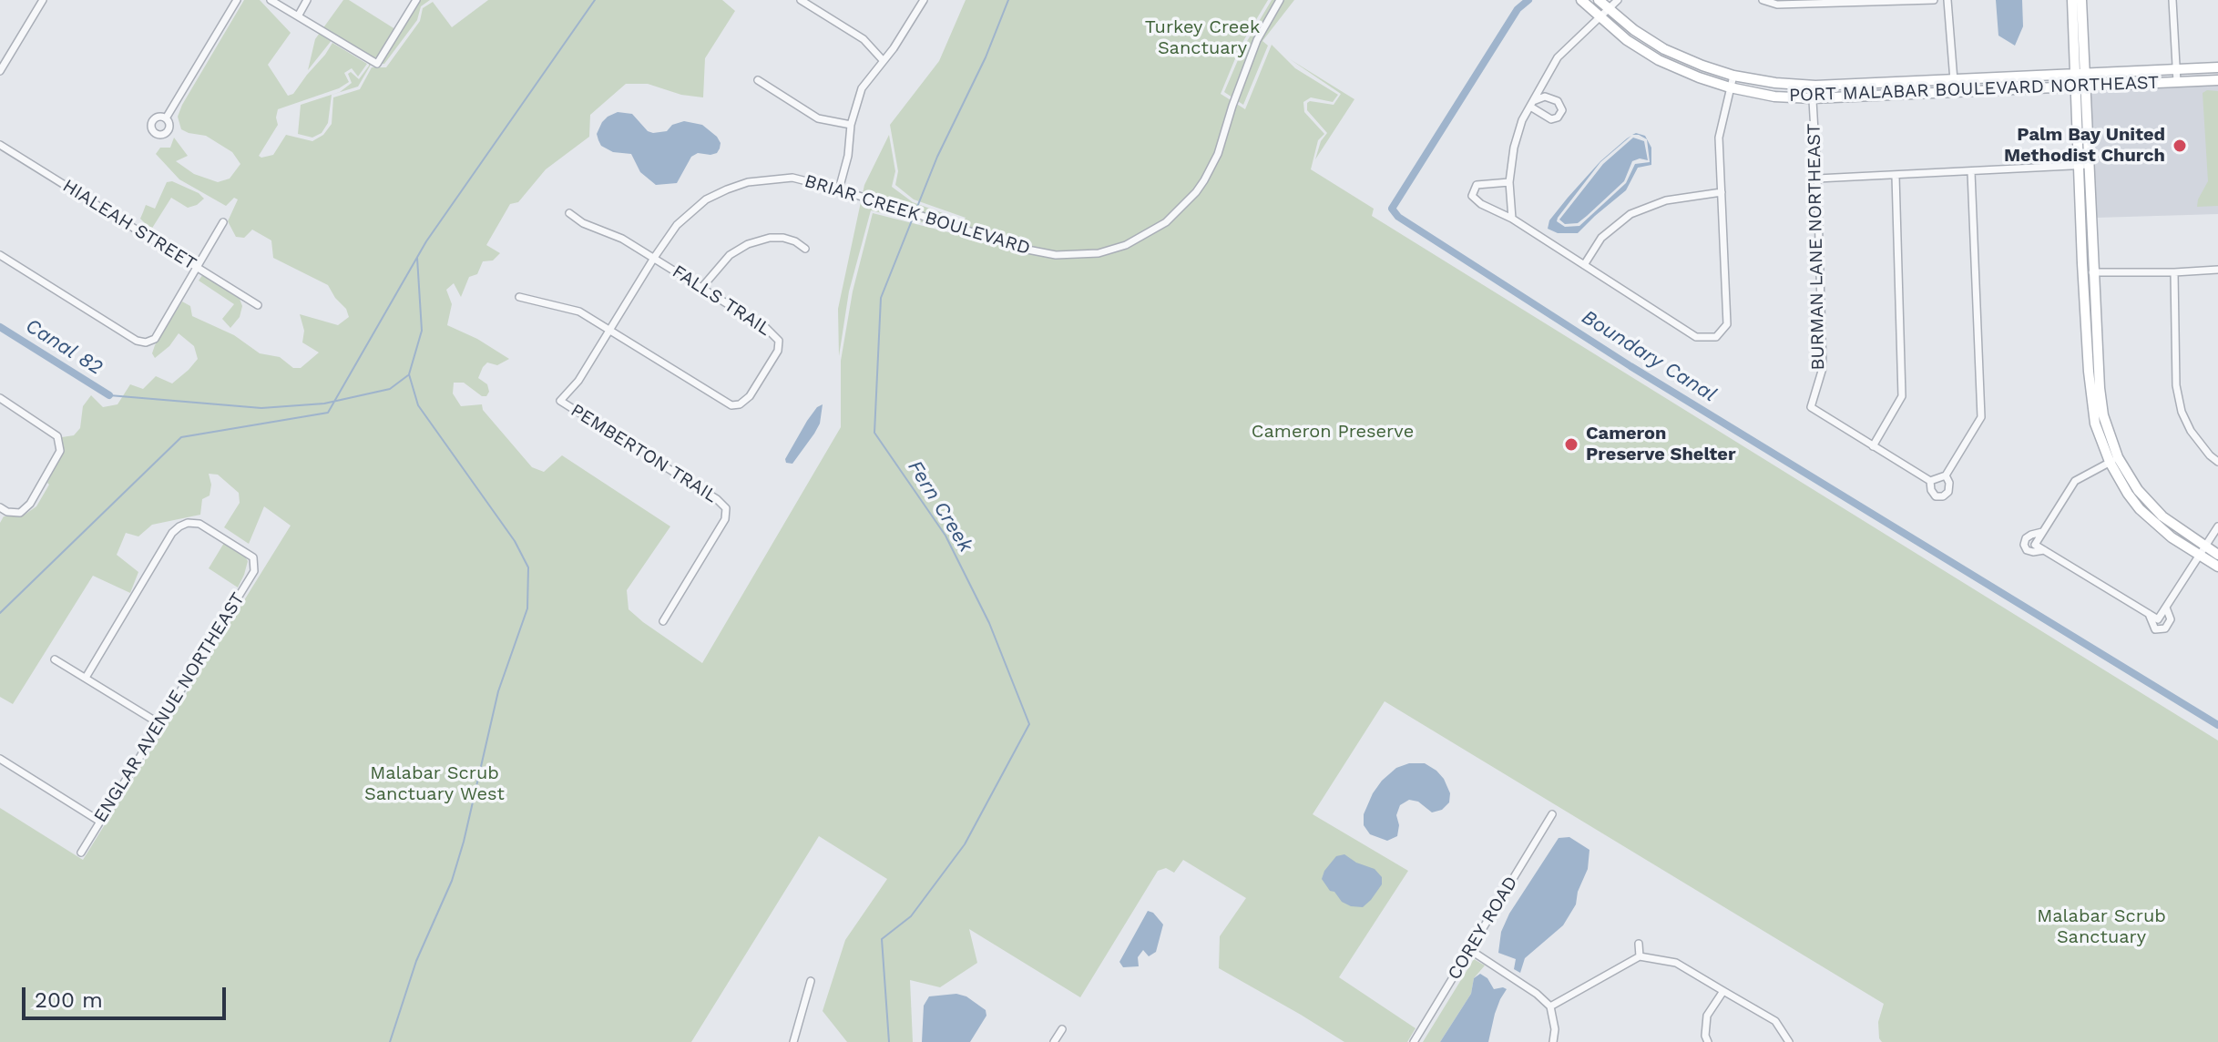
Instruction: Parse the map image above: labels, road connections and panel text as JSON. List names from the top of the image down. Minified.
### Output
{"streets":{"street":["PORT MALABAR BOULEVARD NORTHEAST","BRIAR CREEK BOULEVARD","HIALEAH STREET","BURMAN LANE NORTHEAST","FALLS TRAIL","PEMBERTON TRAIL","ENGLAR AVENUE NORTHEAST","COREY ROAD"]},"crossings":[["PORT MALABAR BOULEVARD NORTHEAST","BURMAN LANE NORTHEAST"],["BRIAR CREEK BOULEVARD","FALLS TRAIL"],["BRIAR CREEK BOULEVARD","PEMBERTON TRAIL"]],"water":["Canal 82","Boundary Canal","Fern Creek"],"parks":["Turkey Creek Sanctuary","Cameron Preserve","Malabar Scrub Sanctuary West","Malabar Scrub Sanctuary"],"places":["Palm Bay United Methodist Church","Cameron Preserve Shelter"],"scale_bar":"200 m"}
